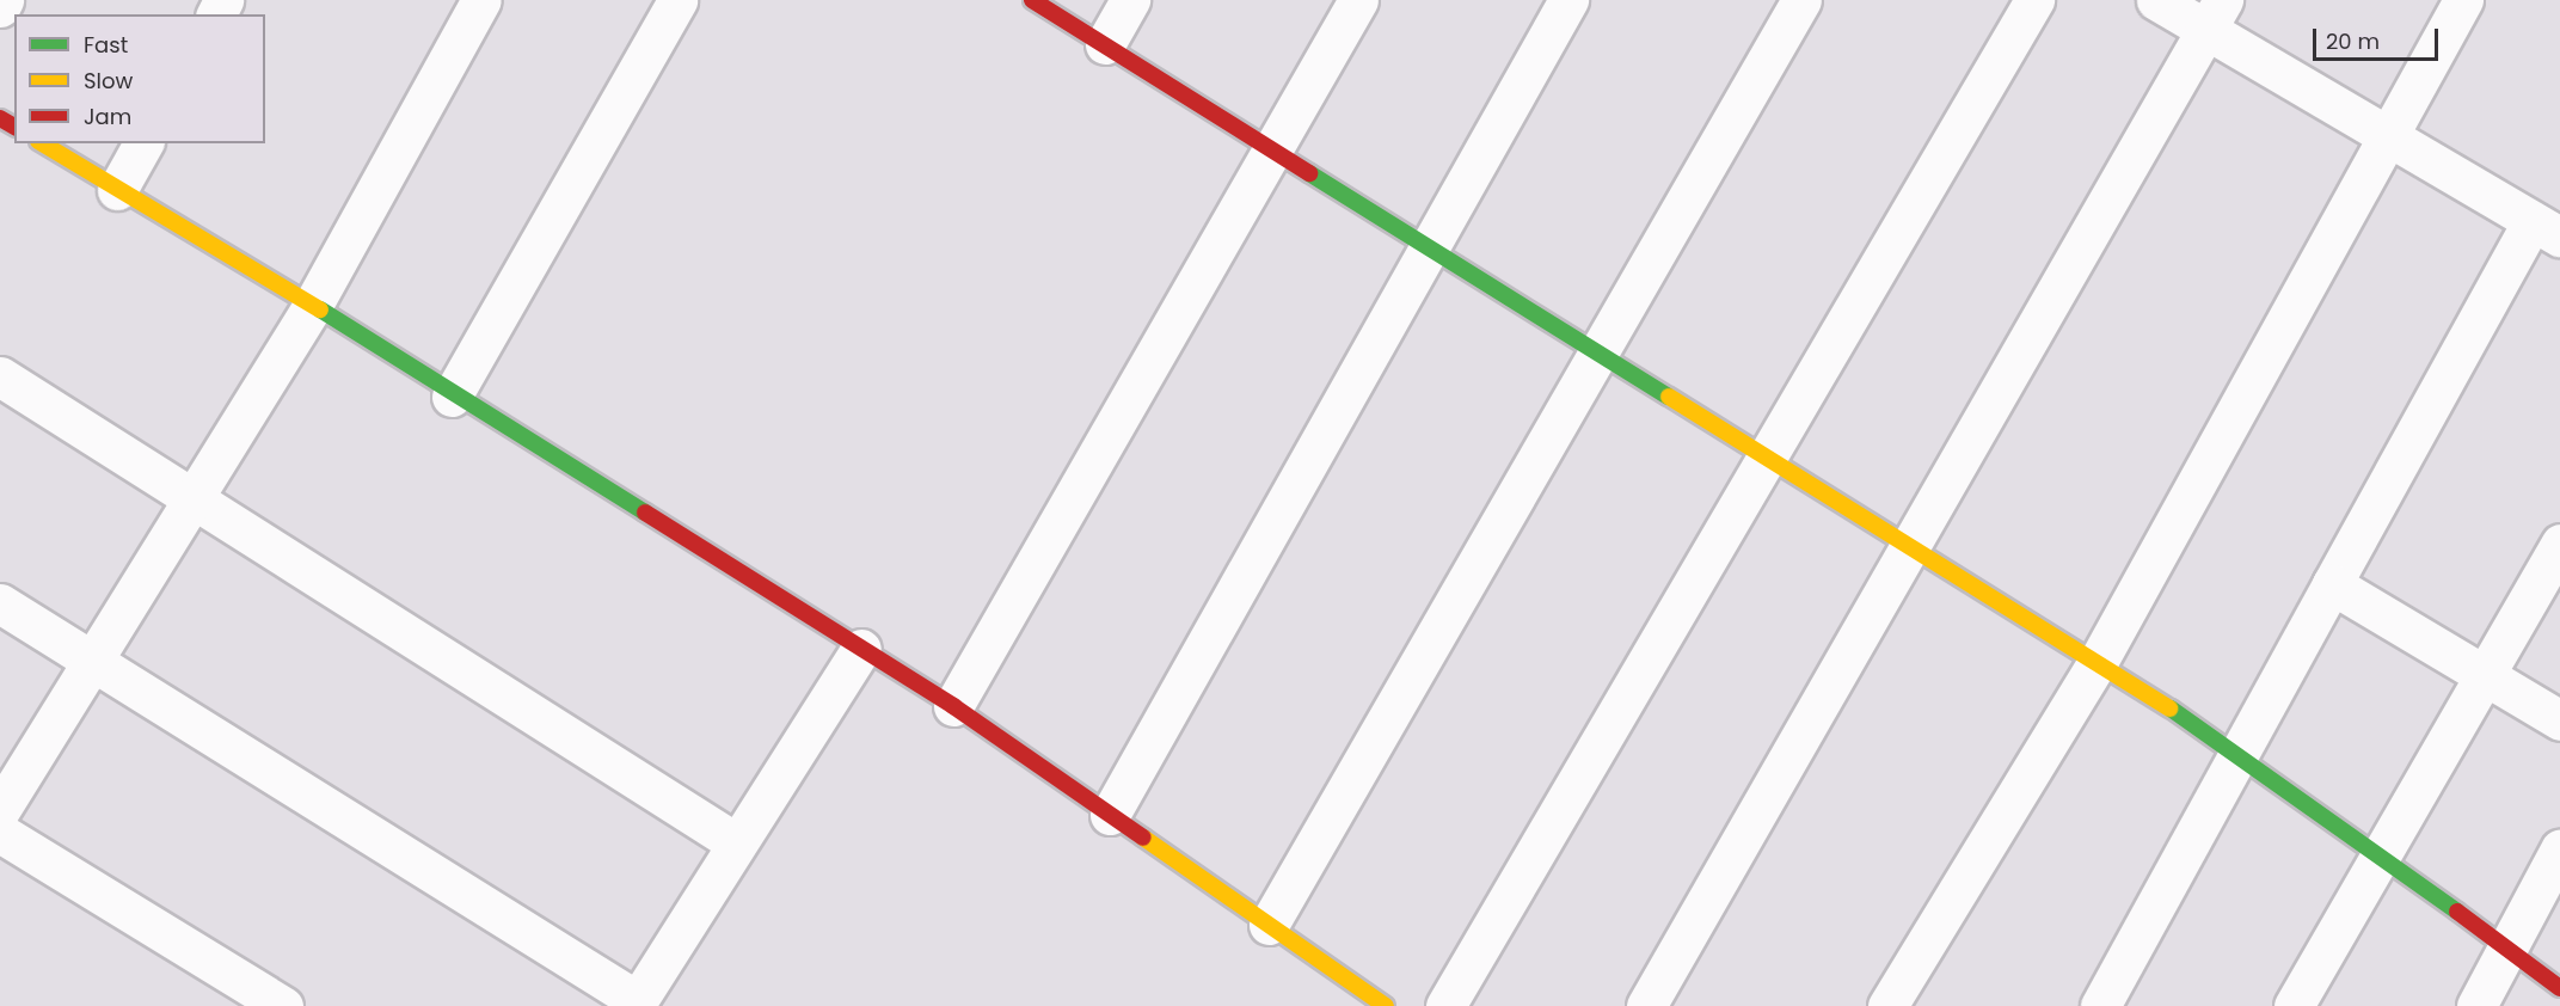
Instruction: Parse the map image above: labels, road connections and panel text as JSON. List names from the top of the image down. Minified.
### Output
{"legend":["Fast","Slow","Jam"],"scale_bar":"20 m"}
